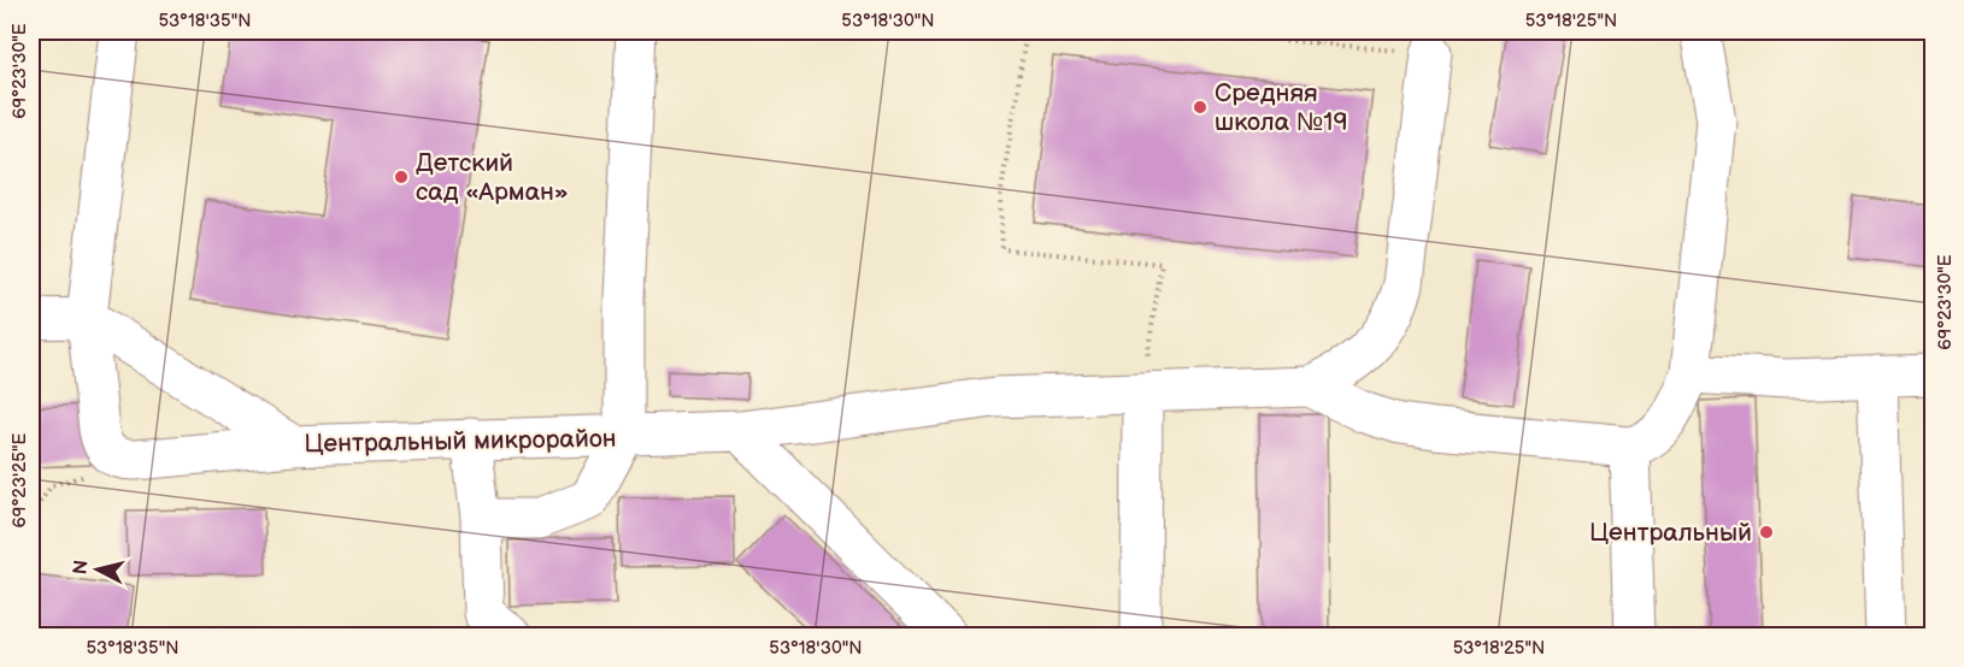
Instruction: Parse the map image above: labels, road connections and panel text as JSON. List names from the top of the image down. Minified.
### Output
{"streets":{"street":["Центральный микрорайон"]},"places":["Средняя школа №19","Детский сад «Арман»","Центральный"],"north":"left","coordinates":["53°18'35\"N","53°18'30\"N","53°18'25\"N","69°23'30\"E","69°23'25\"E"]}
